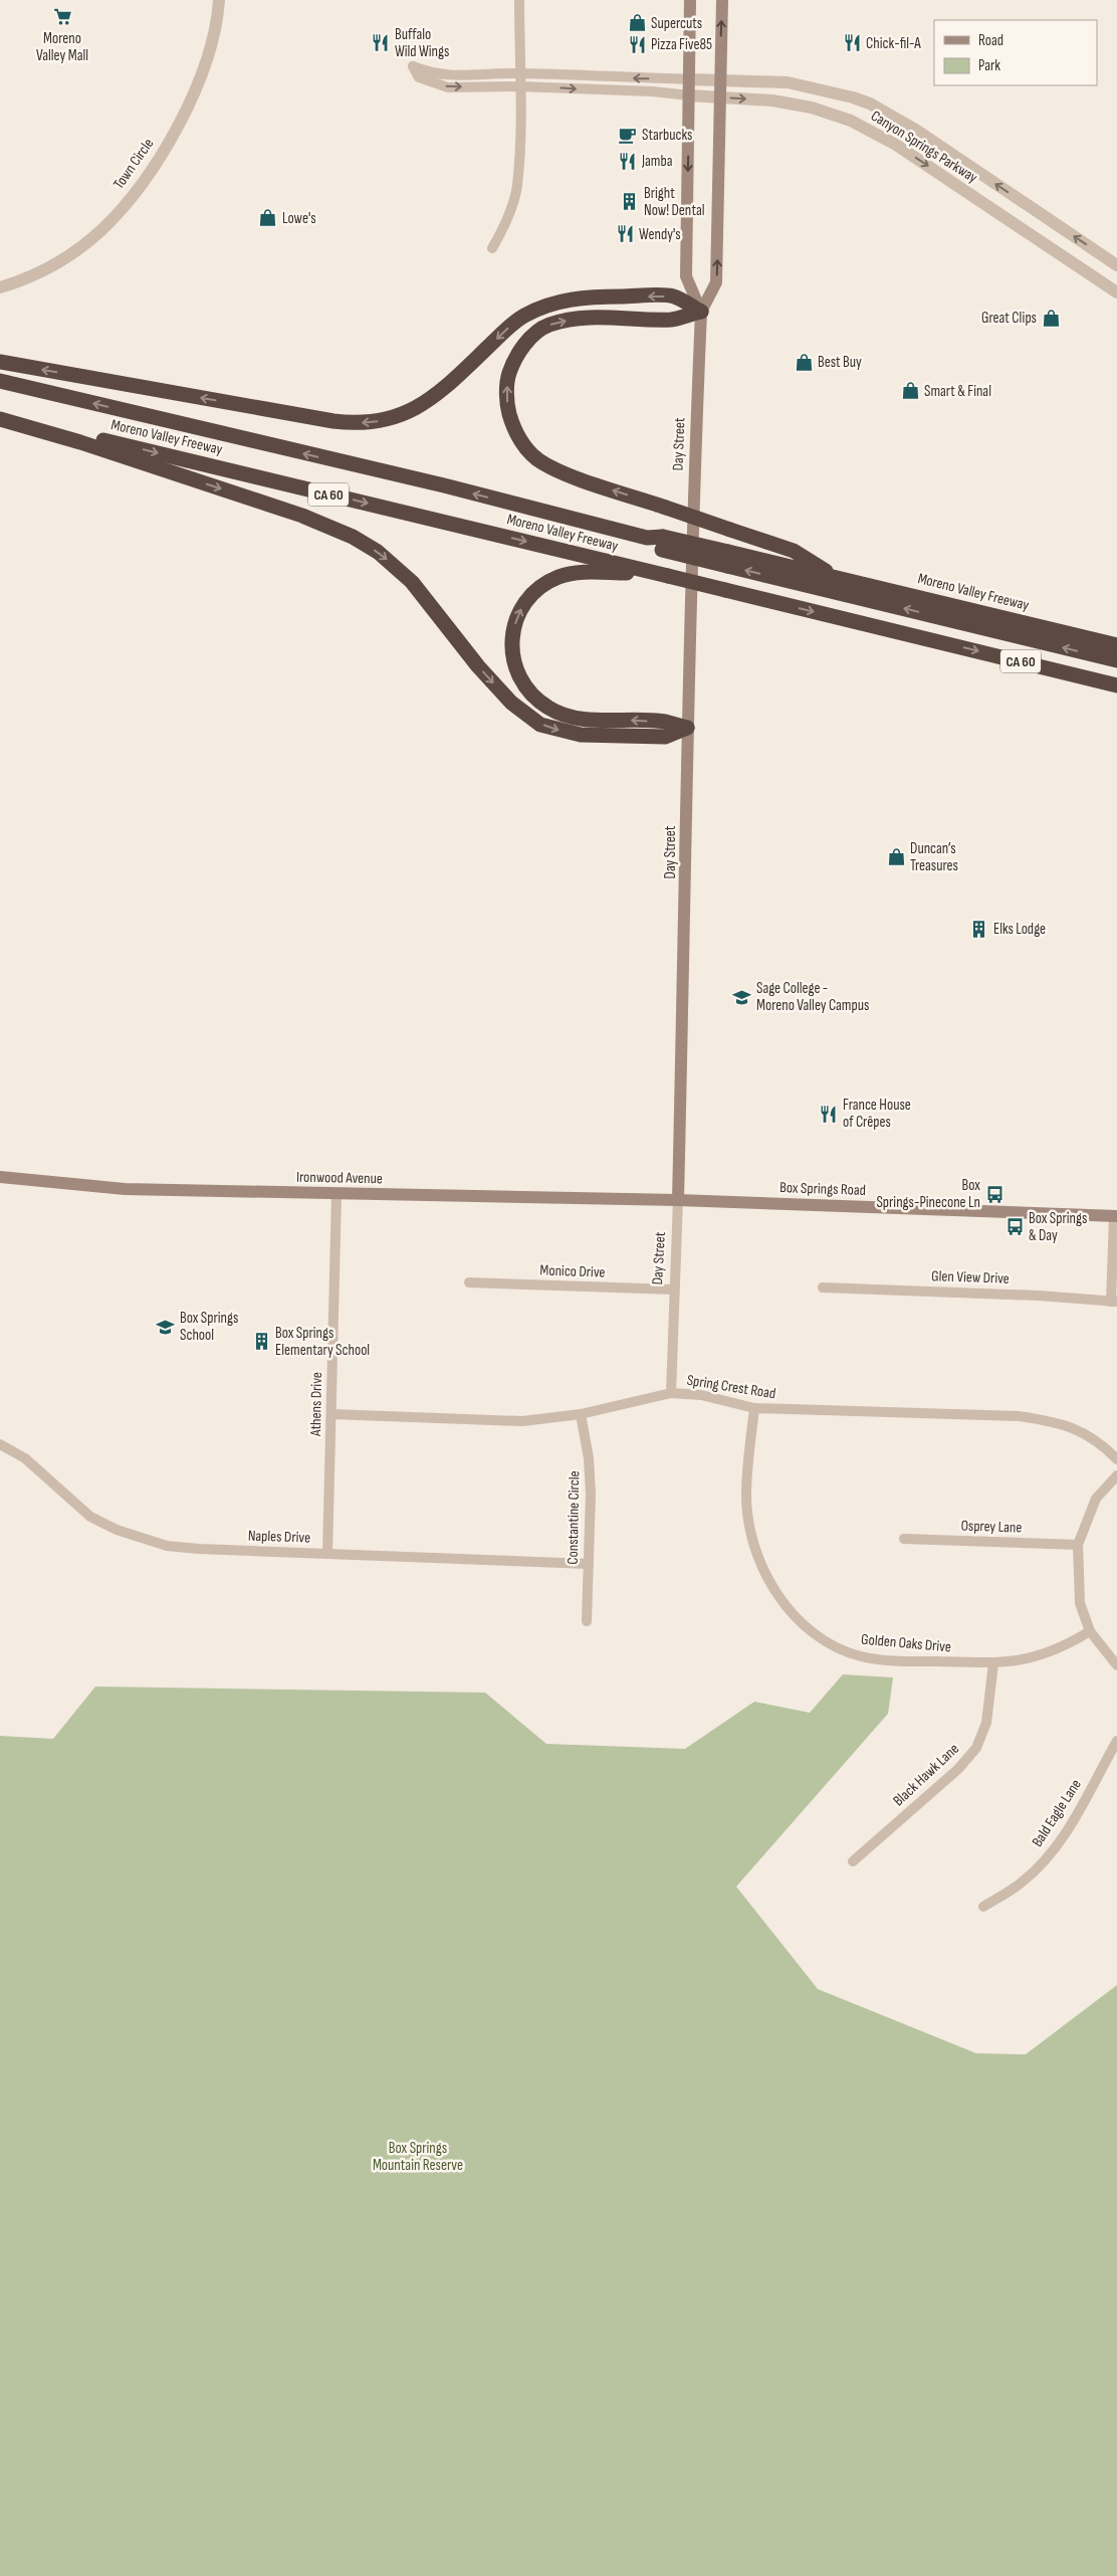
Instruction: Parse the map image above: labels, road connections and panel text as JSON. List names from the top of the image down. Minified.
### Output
{"streets":{"highway":["Moreno Valley Freeway","CA 60"],"main road":["Day Street","Ironwood Avenue","Box Springs Road"],"street":["Canyon Springs Parkway","Town Circle","Monico Drive","Glen View Drive","Spring Crest Road","Athens Drive","Constantine Circle","Osprey Lane","Naples Drive","Golden Oaks Drive","Black Hawk Lane","Bald Eagle Lane"]},"crossings":[["Canyon Springs Parkway","Day Street"],["Day Street","Ironwood Avenue"],["Day Street","Box Springs Road"],["Day Street","Monico Drive"],["Day Street","Spring Crest Road"],["Ironwood Avenue","Box Springs Road"],["Ironwood Avenue","Athens Drive"],["Spring Crest Road","Athens Drive"],["Spring Crest Road","Constantine Circle"],["Spring Crest Road","Golden Oaks Drive"],["Athens Drive","Naples Drive"],["Constantine Circle","Naples Drive"],["Golden Oaks Drive","Black Hawk Lane"]],"parks":["Box Springs Mountain Reserve"],"places":{"supermarket":["Moreno Valley Mall"],"shop":["Supercuts","Lowe's","Great Clips","Best Buy","Smart & Final","Duncan’s Treasures"],"restaurant":["Buffalo Wild Wings","Chick-fil-A","Pizza Five85","Jamba","Wendy's","France House of Crêpes"],"cafe":["Starbucks"],"building":["Bright Now! Dental","Elks Lodge","Box Springs Elementary School"],"school or university":["Sage College - Moreno Valley Campus","Box Springs School"],"bus stop":["Box Springs-Pinecone Ln","Box Springs & Day"]},"legend":["Road","Park"]}
